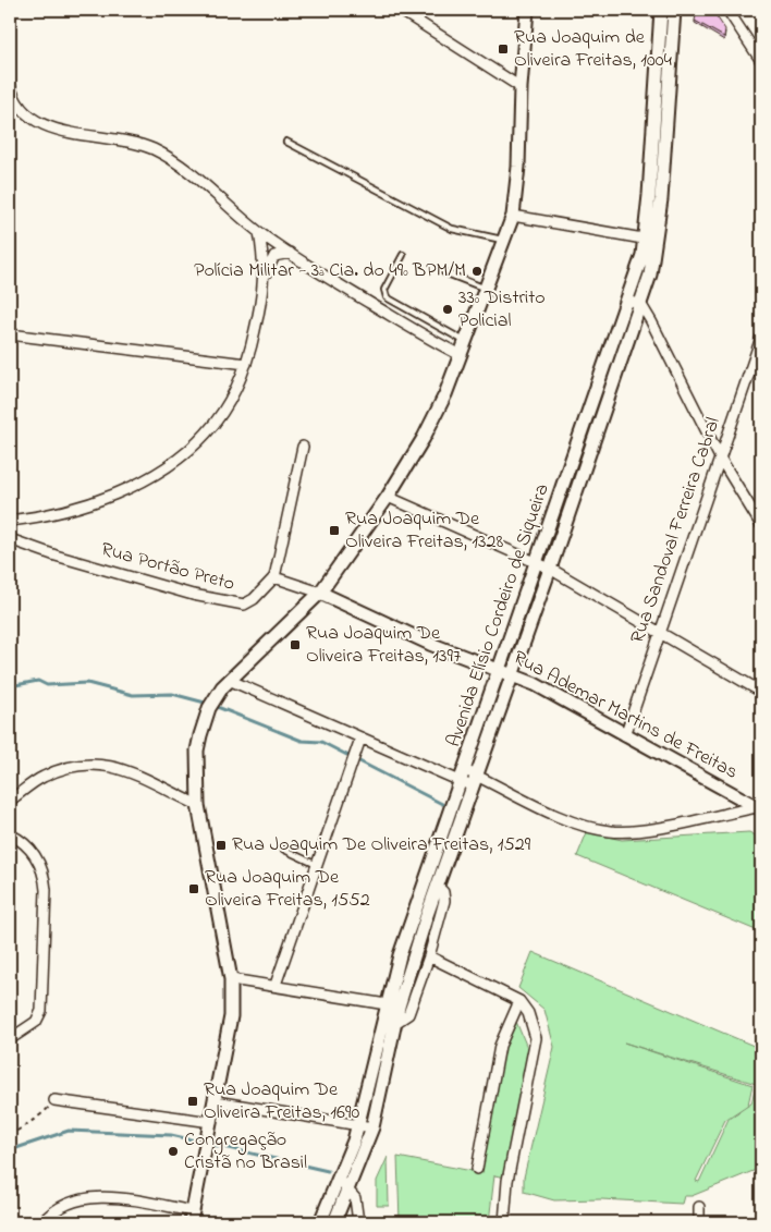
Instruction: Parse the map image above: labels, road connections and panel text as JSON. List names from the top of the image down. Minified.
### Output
{"streets":{"main road":["Avenida Elísio Cordeiro de Siqueira","Rua Ademar Martins de Freitas"],"street":["Rua Sandoval Ferreira Cabral","Rua Portão Preto"]},"crossings":[["Rua Sandoval Ferreira Cabral","Rua Ademar Martins de Freitas"],["Avenida Elísio Cordeiro de Siqueira","Rua Ademar Martins de Freitas"]],"places":{"transit":["Rua Joaquim de Oliveira Freitas, 1004","Rua Joaquim De Oliveira Freitas, 1328","Rua Joaquim De Oliveira Freitas, 1397","Rua Joaquim De Oliveira Freitas, 1529","Rua Joaquim De Oliveira Freitas, 1552","Rua Joaquim De Oliveira Freitas, 1690"],"other":["Polícia Militar - 3ª Cia. do 49º BPM/M","33º Distrito Policial","Congregação Cristã no Brasil"]}}
